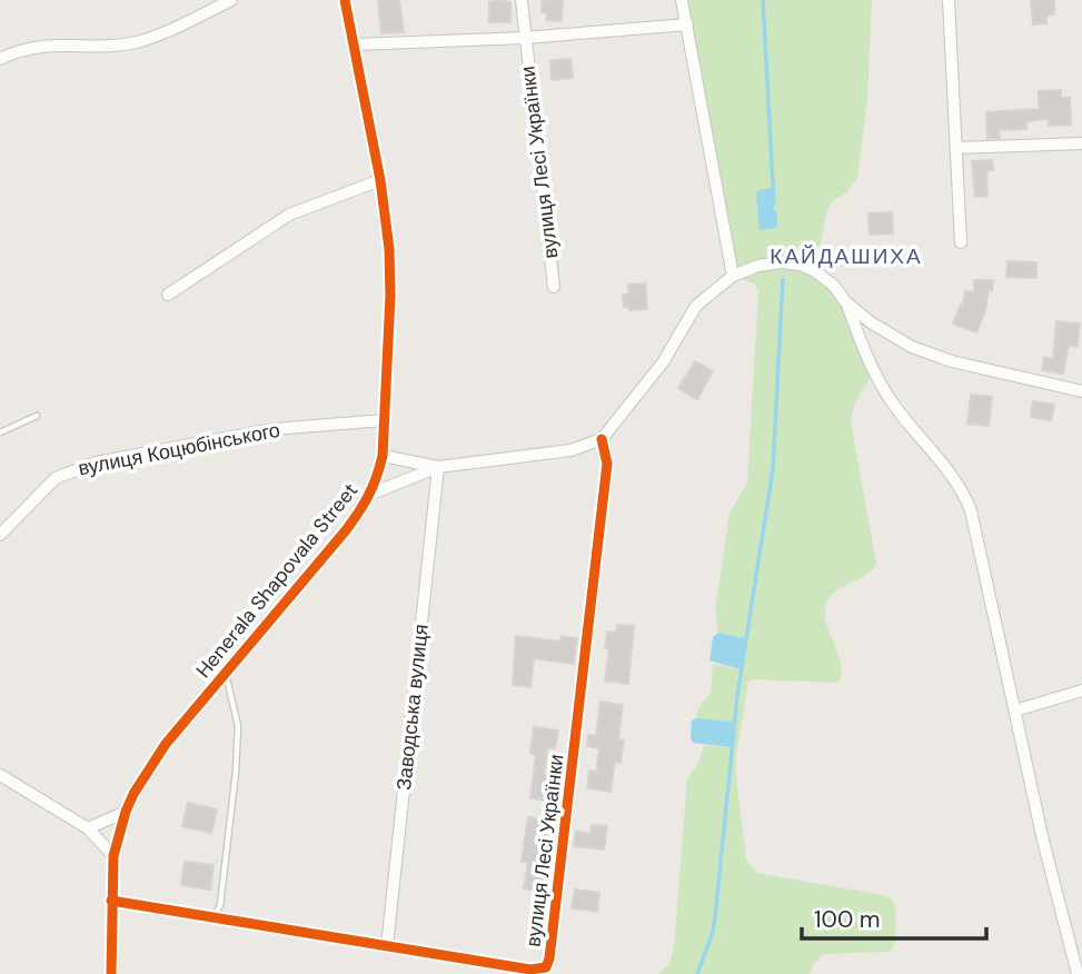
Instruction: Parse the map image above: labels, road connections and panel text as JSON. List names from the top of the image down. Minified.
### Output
{"streets":{"street":["вулиця Лесі Українки","вулиця Коцюбінського","Henerala Shapovala Street","Заводська вулиця"]},"crossings":[["вулиця Лесі Українки","Henerala Shapovala Street"],["вулиця Лесі Українки","Заводська вулиця"],["вулиця Коцюбінського","Henerala Shapovala Street"]],"districts":["КАЙДАШИХА"],"scale_bar":"100 m"}
